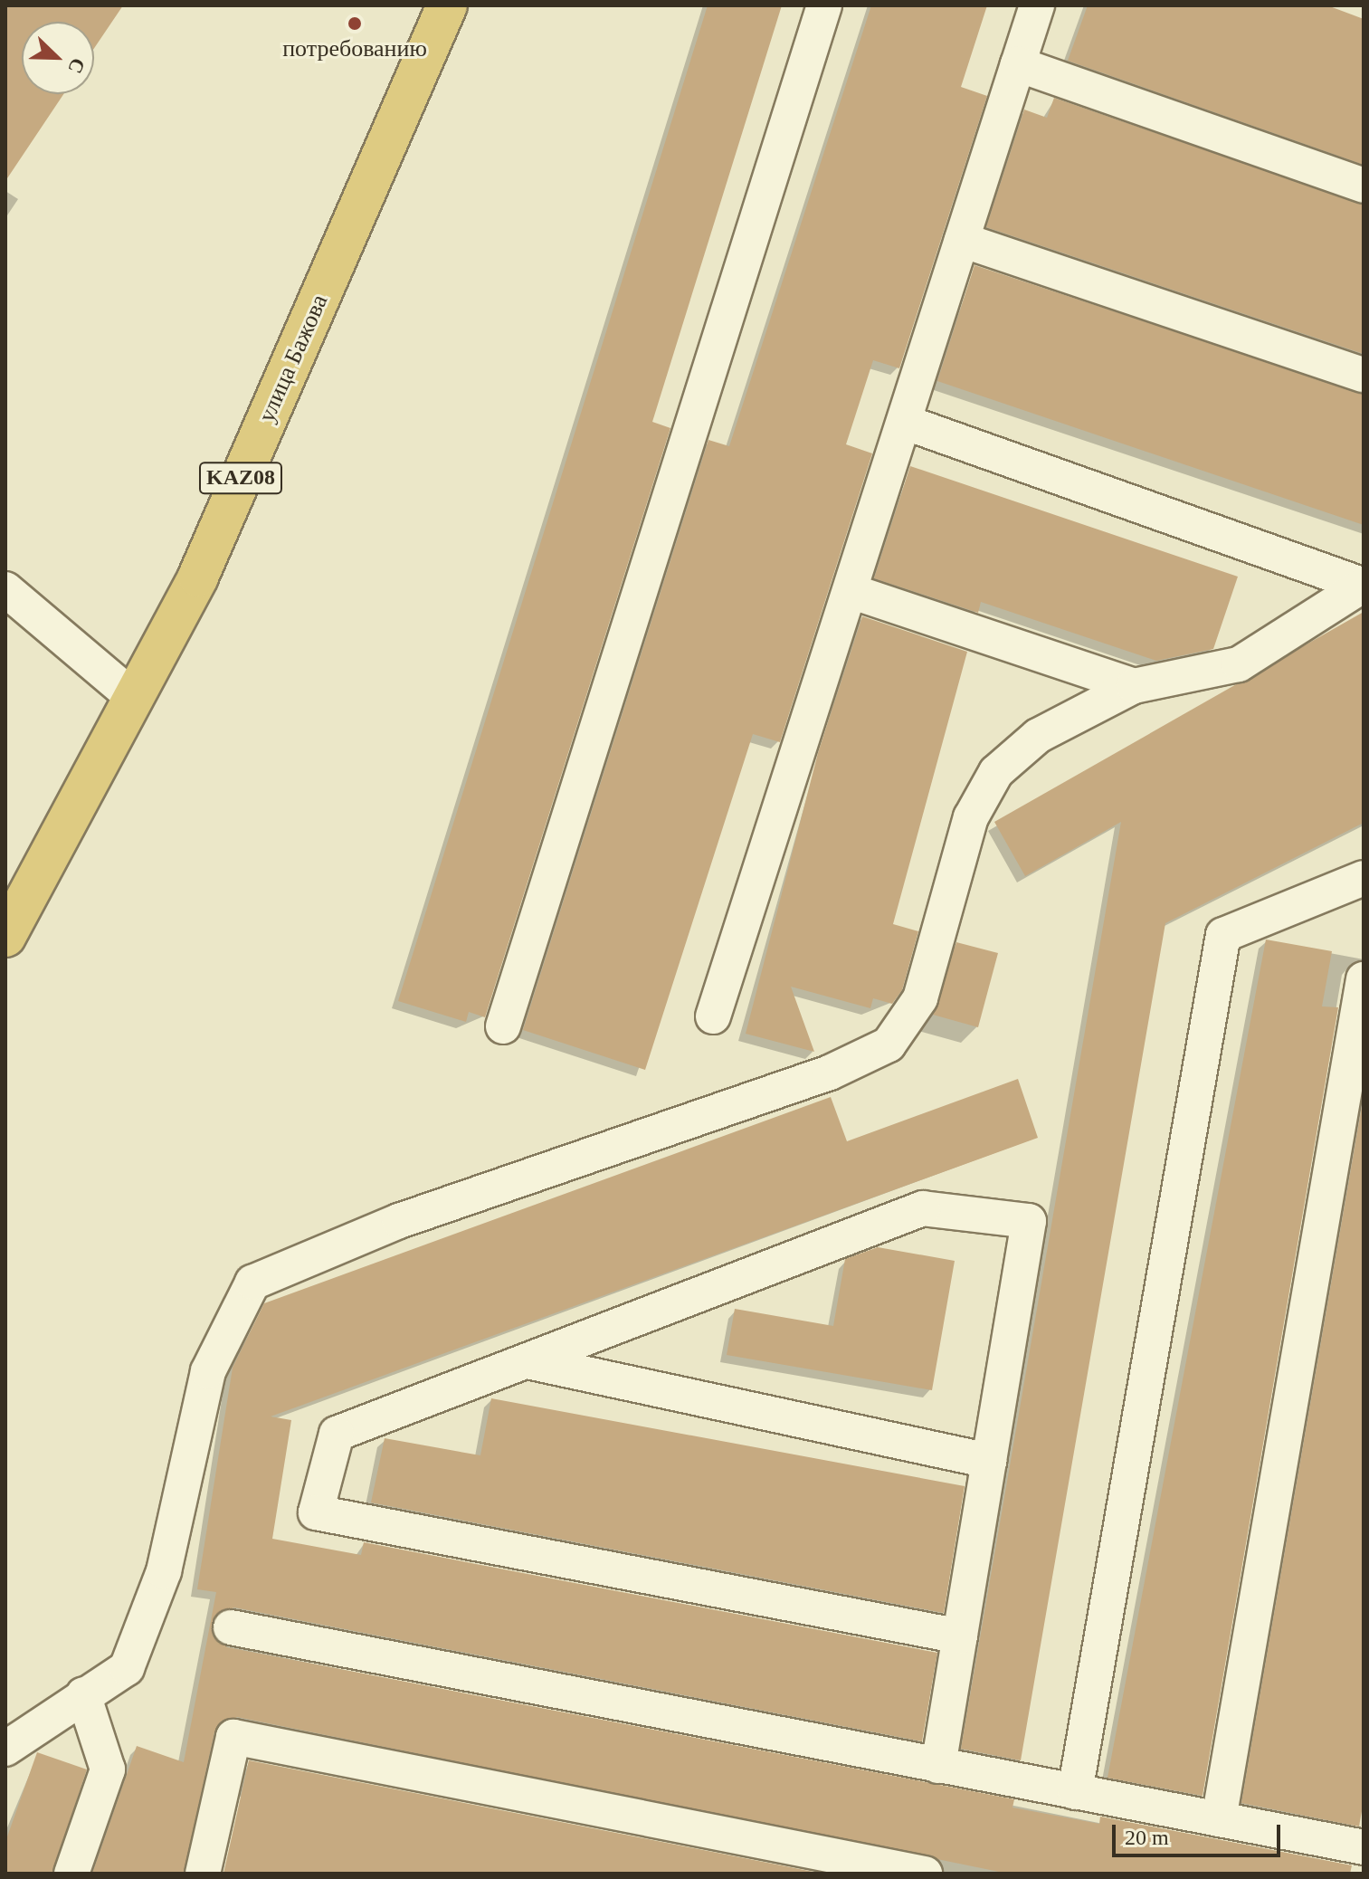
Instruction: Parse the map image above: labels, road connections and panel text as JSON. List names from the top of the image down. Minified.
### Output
{"streets":{"highway":["улица Бажова","KAZ08"]},"places":["потребованию"],"scale_bar":"20 m","north":"bottom right"}
